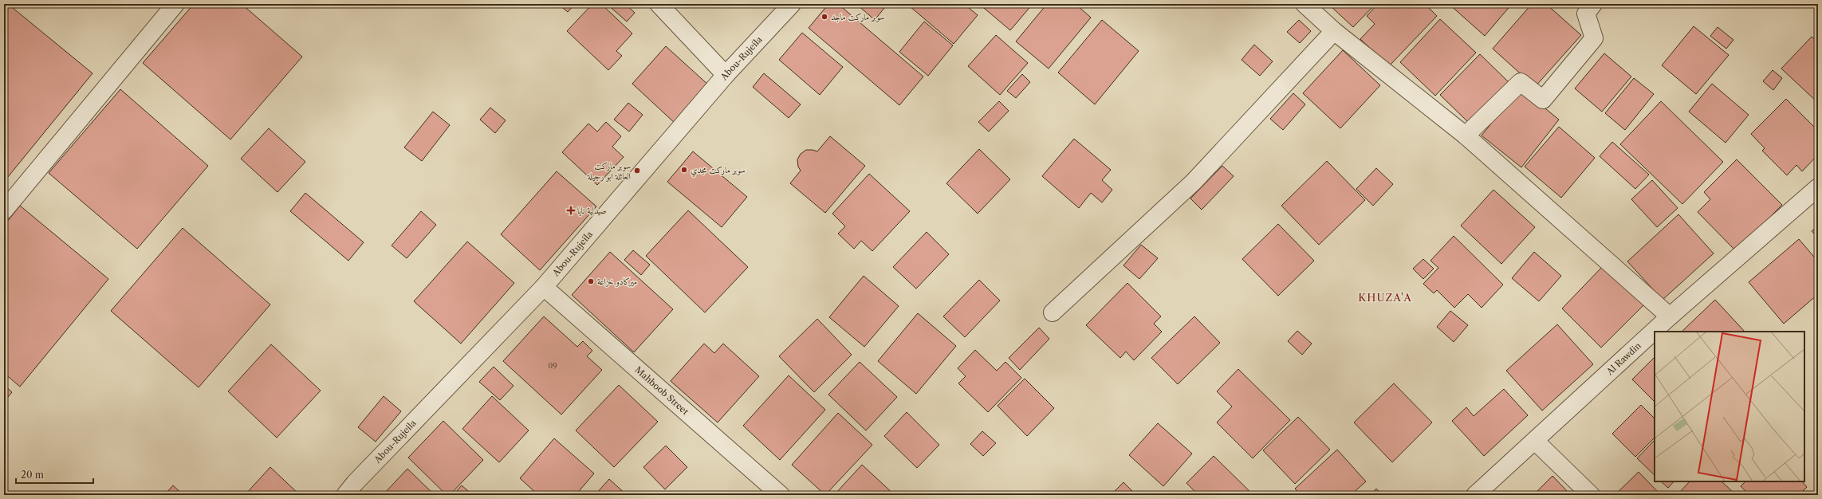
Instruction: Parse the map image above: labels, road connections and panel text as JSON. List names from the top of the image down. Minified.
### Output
{"streets":{"street":["Abou-Rujeila","Al Rawdin","Mahboob Street"]},"crossings":[["Abou-Rujeila","Mahboob Street"]],"districts":["KHUZA'A"],"places":{"other":["سوبر ماركت ماجد","سوبر ماركت مجدي","سوبر ماركت العائلة ابو رجيلة","ميركادو خزاعة"],"health":["صيدلية نايا"]},"house_numbers":["09"],"scale_bar":"20 m"}
